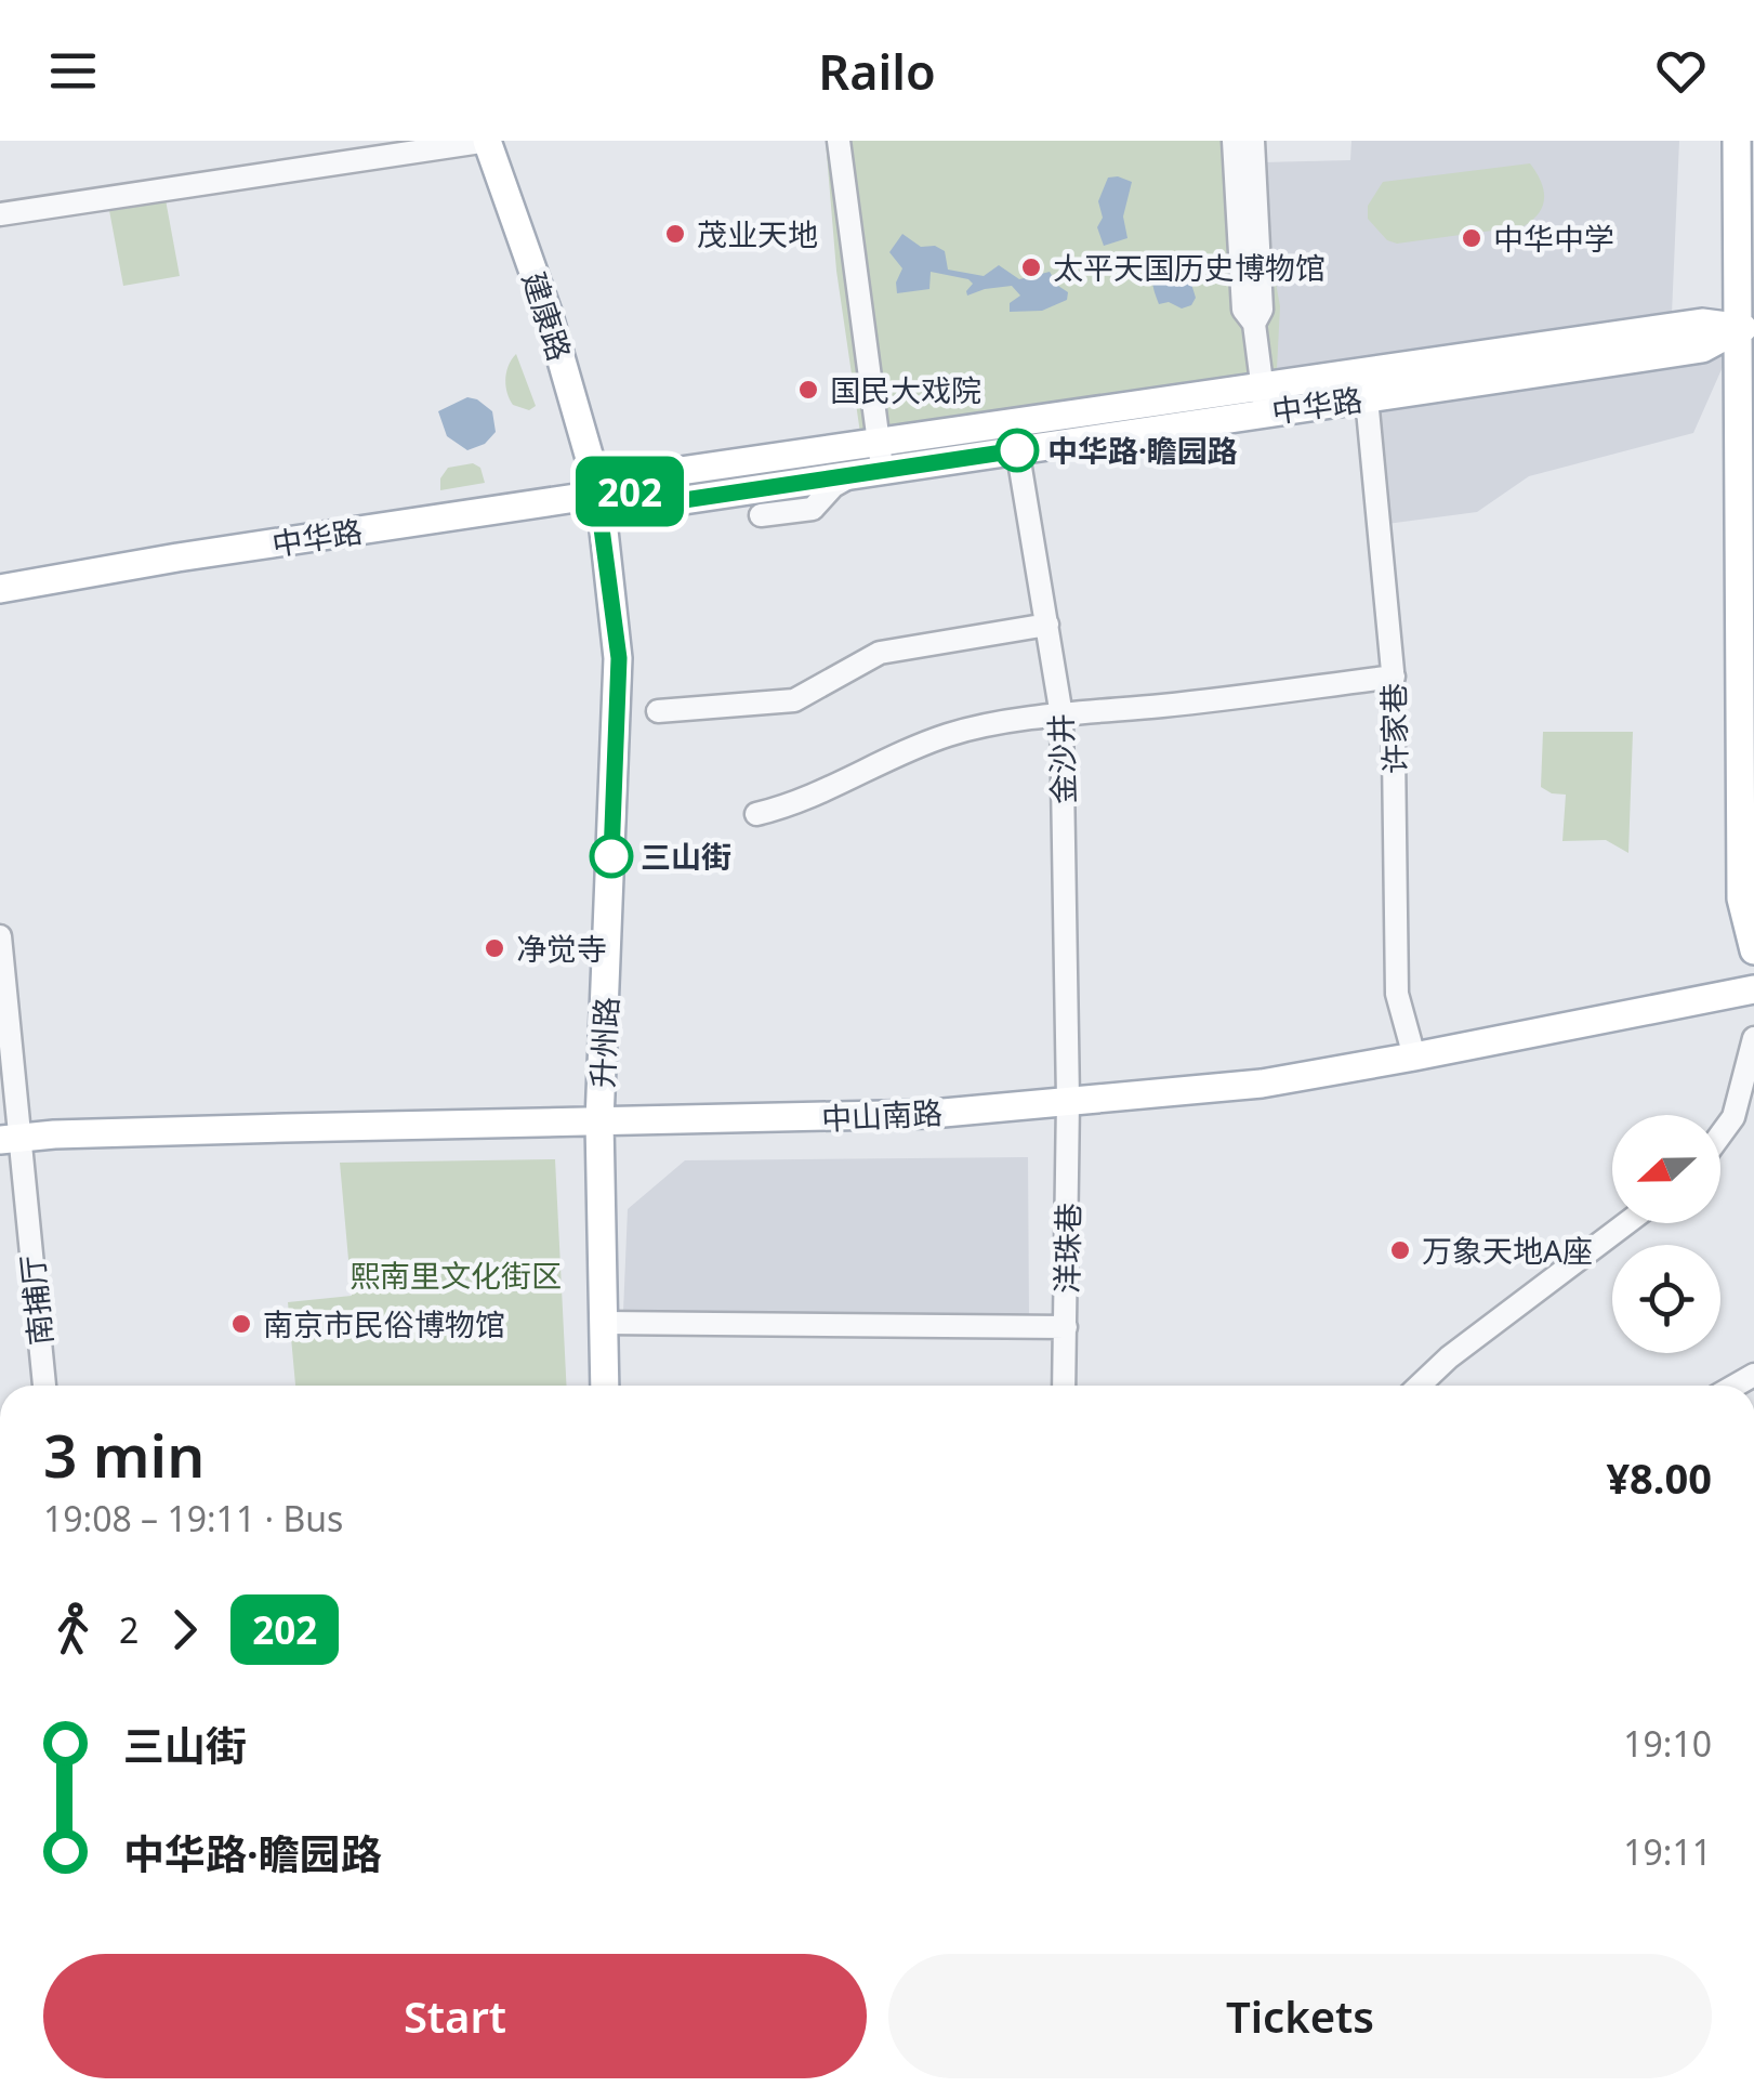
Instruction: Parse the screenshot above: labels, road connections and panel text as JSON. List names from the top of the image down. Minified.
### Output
{"streets":{"main road":["建康路","中华路","升州路","中山南路"],"street":["许家巷","金沙井","洋珠巷","南捕厅"]},"crossings":[["建康路","中华路"],["建康路","升州路"],["中华路","许家巷"],["中华路","金沙井"],["中华路","升州路"],["许家巷","中山南路"],["金沙井","中山南路"],["金沙井","洋珠巷"],["升州路","中山南路"],["中山南路","洋珠巷"],["中山南路","南捕厅"]],"parks":["熙南里文化街区"],"places":["茂业天地","中华中学","太平天国历史博物馆","国民大戏院","中华路·瞻园路","三山街","净觉寺","万象天地A座","南京市民俗博物馆"],"lines":["bus line 202"],"north":"left","page":{"header":"Railo","on_map":"202","heading":["3 min","19:08 – 19:11 · Bus","¥8.00"],"legs":["2","202"],"list":[{"name":"三山街","value":"19:10"},{"name":"中华路·瞻园路","value":"19:11"}],"buttons":["Start","Tickets"]}}
